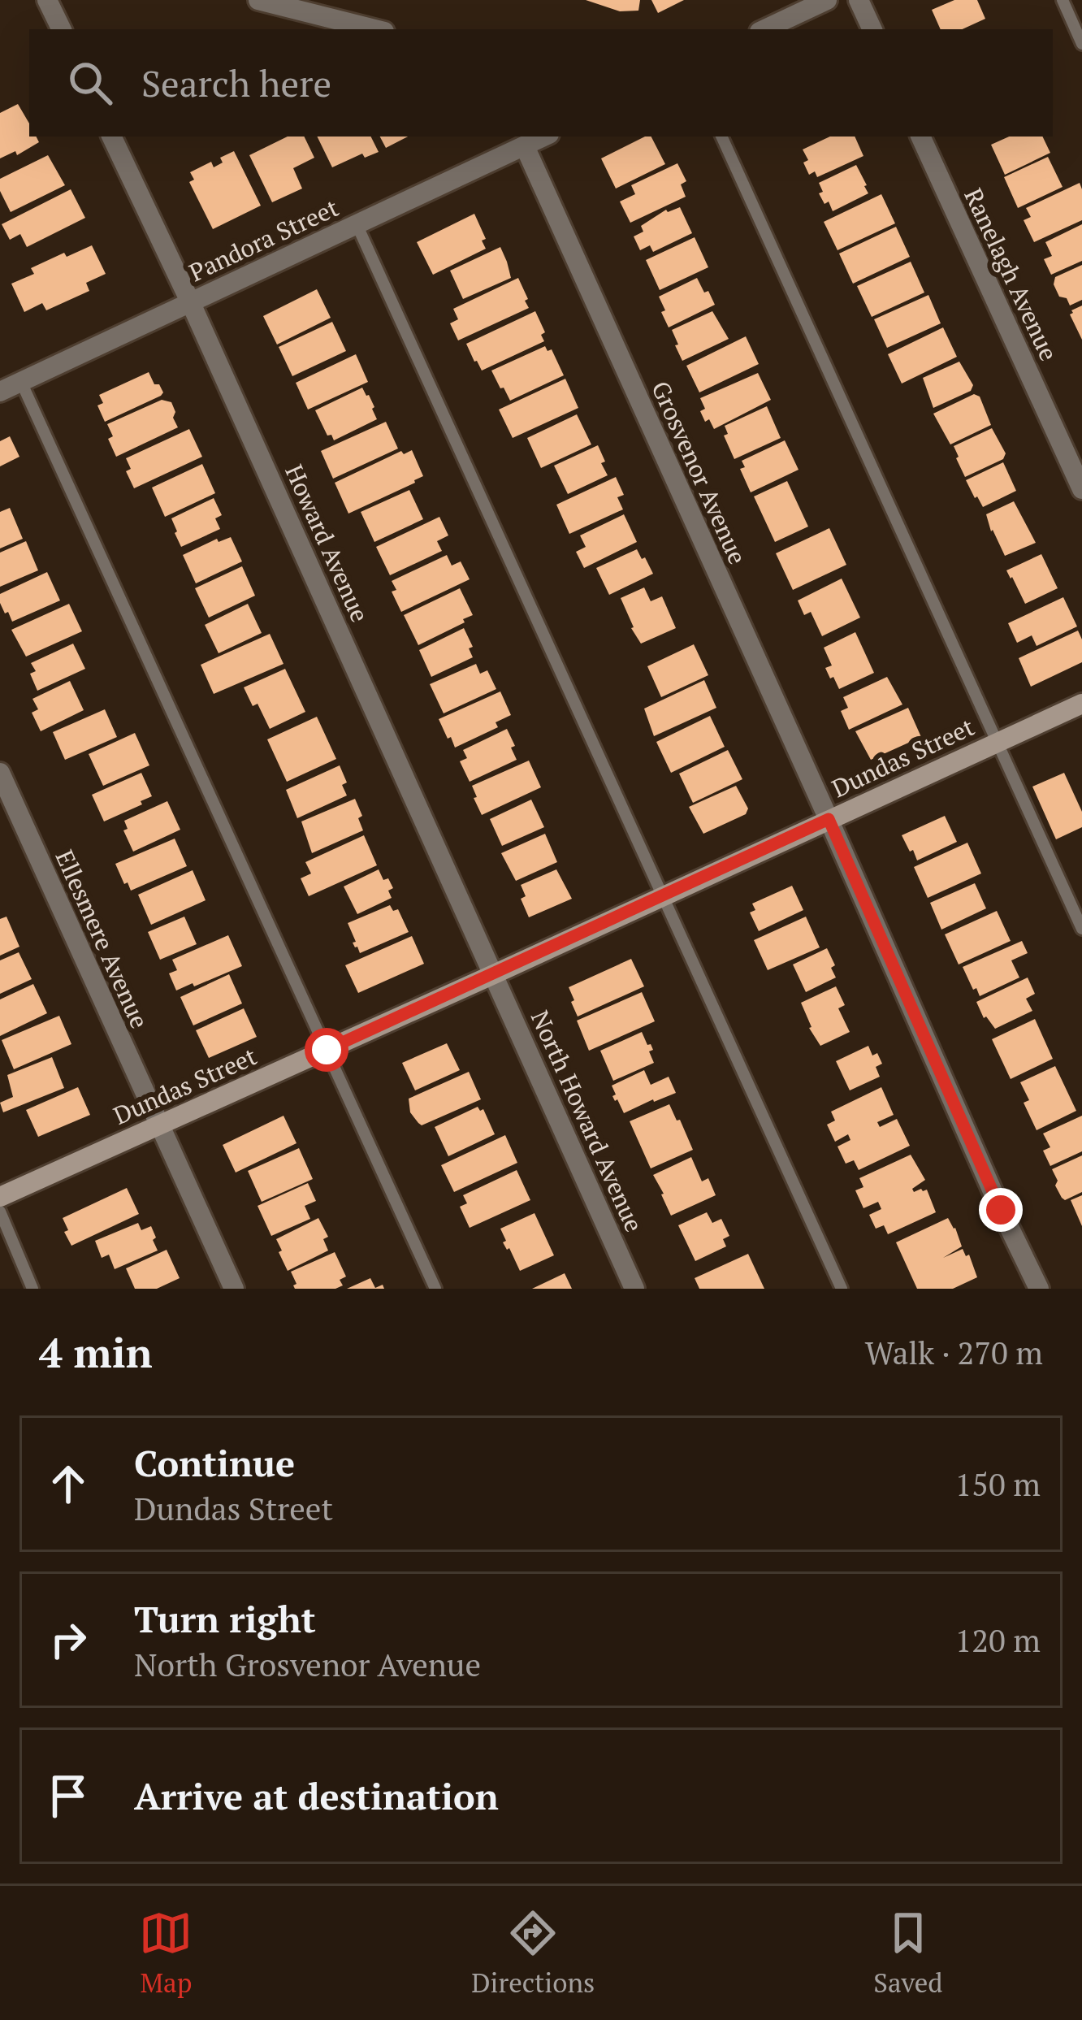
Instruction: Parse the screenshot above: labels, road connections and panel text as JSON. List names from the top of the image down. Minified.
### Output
{"streets":{"street":["Pandora Street","Ranelagh Avenue","Grosvenor Avenue","Howard Avenue","Dundas Street","Ellesmere Avenue","North Howard Avenue"]},"crossings":[["Pandora Street","Grosvenor Avenue"],["Pandora Street","Howard Avenue"],["Grosvenor Avenue","Dundas Street"],["Howard Avenue","Dundas Street"],["Howard Avenue","North Howard Avenue"],["Dundas Street","Ellesmere Avenue"],["Dundas Street","North Howard Avenue"]],"page":{"search":"Search here","heading":["4 min","Walk · 270 m"],"list":[["Continue","Dundas Street","150 m"],["Turn right","North Grosvenor Avenue","120 m"],"Arrive at destination"],"nav":["Map","Directions","Saved"]}}
